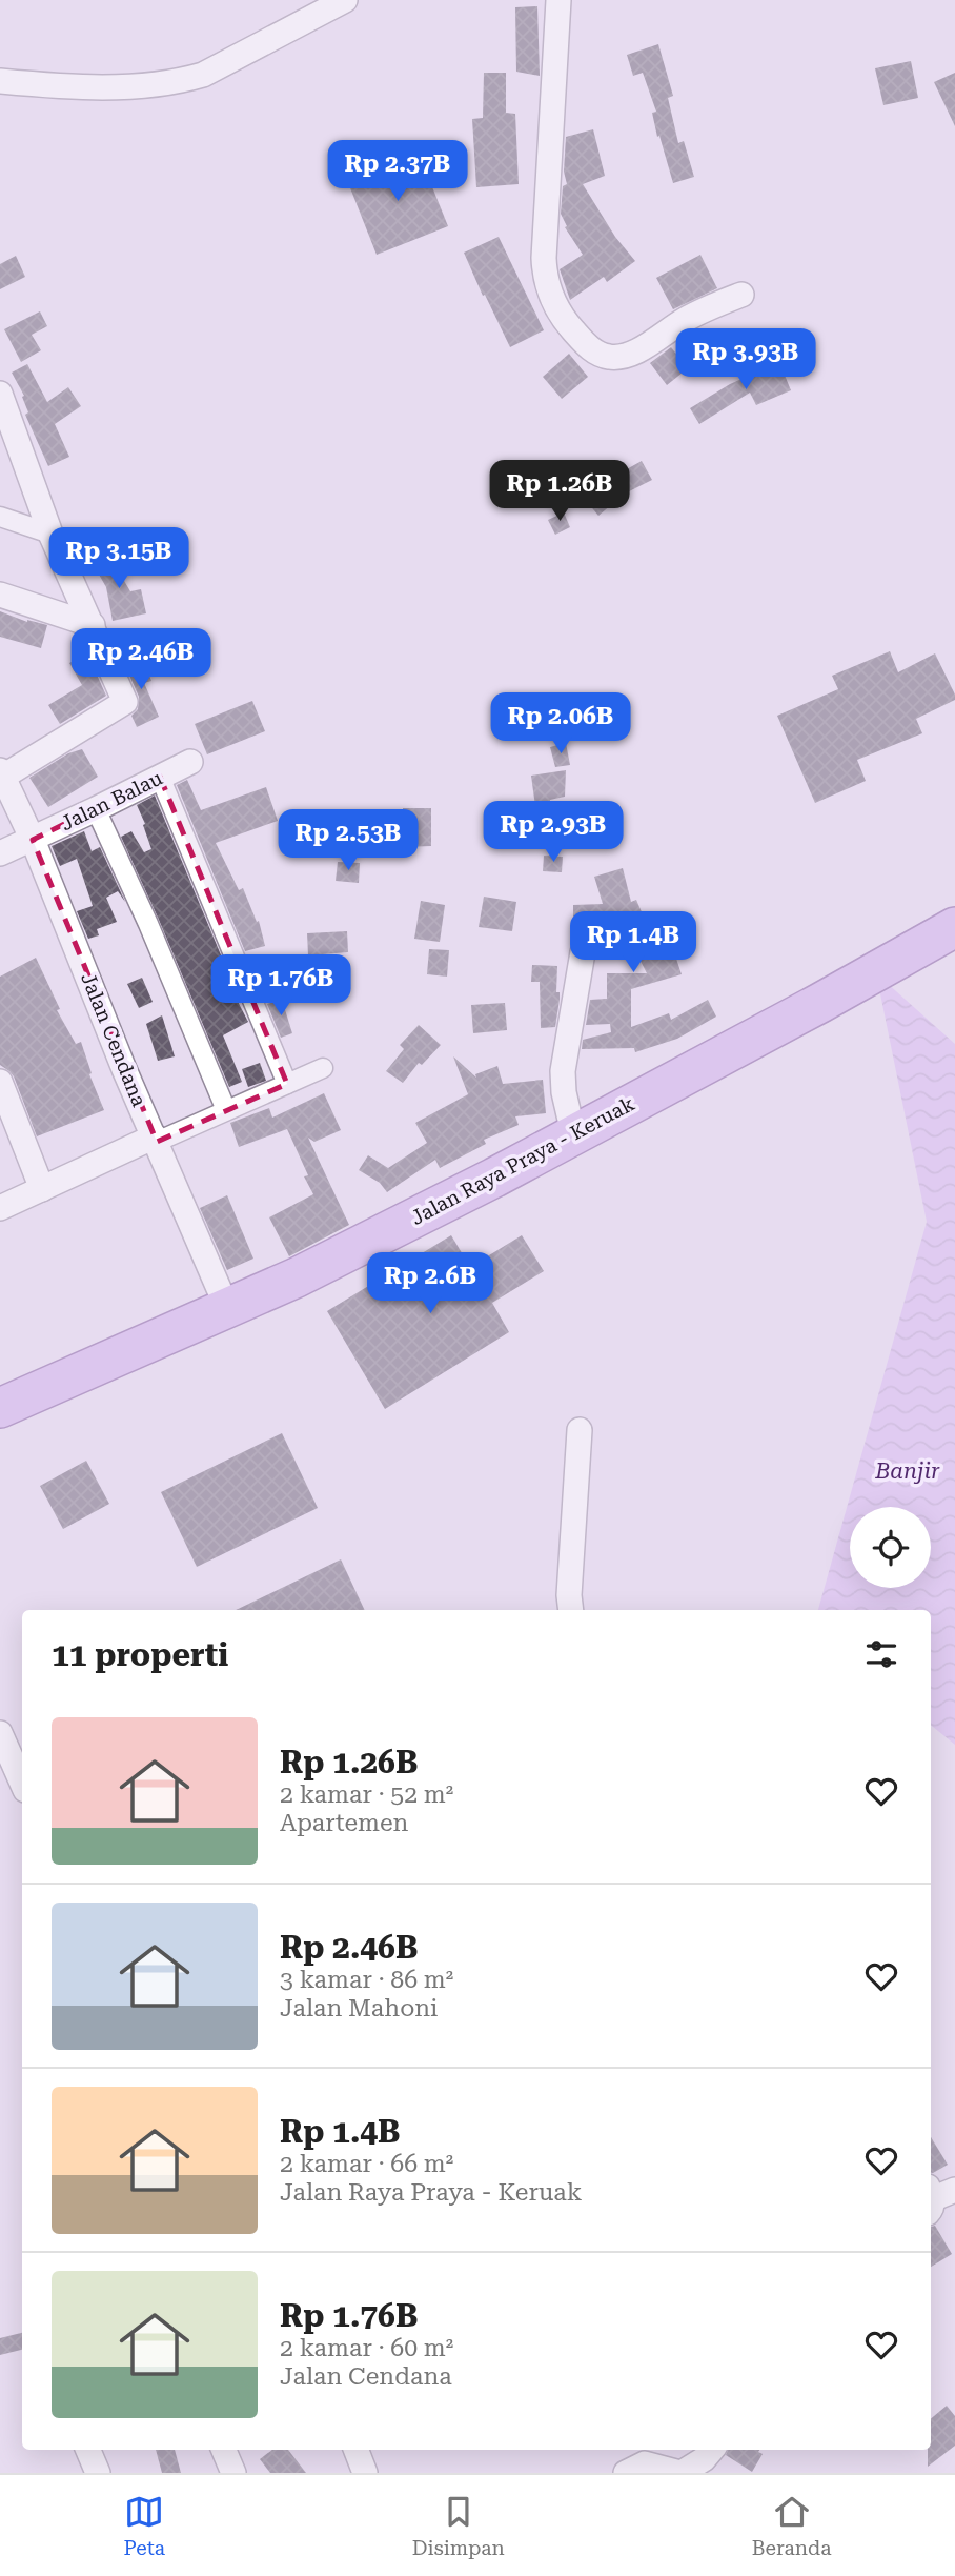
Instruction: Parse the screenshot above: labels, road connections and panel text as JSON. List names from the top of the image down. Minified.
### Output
{"streets":{"main road":["Jalan Raya Praya - Keruak"],"street":["Jalan Balau","Jalan Cendana"]},"crossings":[["Jalan Balau","Jalan Cendana"],["Jalan Cendana","Jalan Raya Praya - Keruak"]],"water":["Banjir"],"page":{"price":["Rp 2.37B","Rp 3.93B","Rp 1.26B","Rp 3.15B","Rp 2.46B","Rp 2.06B","Rp 2.93B","Rp 2.53B","Rp 1.4B","Rp 1.76B","Rp 2.6B"],"heading":"11 properti","list":[{"name":"Rp 1.26B","note":"2 kamar · 52 m² · Apartemen"},{"name":"Rp 2.46B","note":"3 kamar · 86 m² · Jalan Mahoni"},{"name":"Rp 1.4B","note":"2 kamar · 66 m² · Jalan Raya Praya - Keruak"},{"name":"Rp 1.76B","note":"2 kamar · 60 m² · Jalan Cendana"}],"tabs":["Peta","Disimpan","Beranda"]}}
